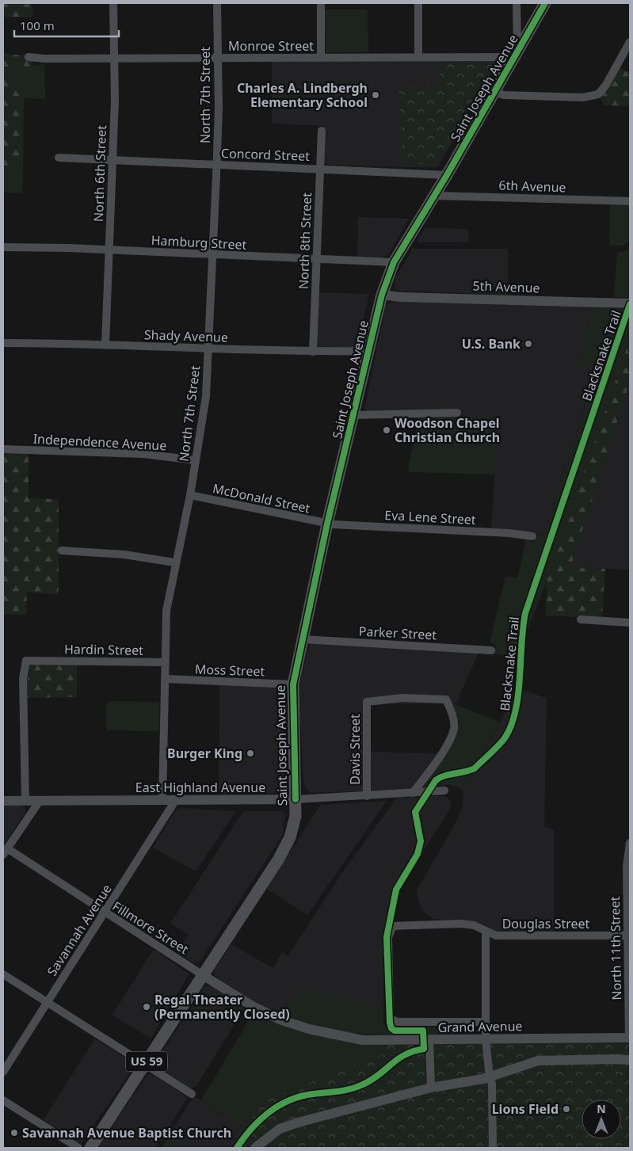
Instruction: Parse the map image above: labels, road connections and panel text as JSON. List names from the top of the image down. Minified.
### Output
{"streets":{"main road":["Saint Joseph Avenue","US 59"],"street":["Monroe Street","North 7th Street","Concord Street","North 6th Street","6th Avenue","North 8th Street","Hamburg Street","5th Avenue","Shady Avenue","Independence Avenue","McDonald Street","Eva Lene Street","Parker Street","Hardin Street","Moss Street","Davis Street","East Highland Avenue","Douglas Street","Fillmore Street","Savannah Avenue","North 11th Street","Grand Avenue"],"cycle path":["Blacksnake Trail"]},"crossings":[["Monroe Street","Saint Joseph Avenue"],["Monroe Street","North 7th Street"],["Monroe Street","North 6th Street"],["Saint Joseph Avenue","Concord Street"],["Saint Joseph Avenue","6th Avenue"],["Saint Joseph Avenue","Hamburg Street"],["Saint Joseph Avenue","5th Avenue"],["Saint Joseph Avenue","Shady Avenue"],["Saint Joseph Avenue","McDonald Street"],["Saint Joseph Avenue","Eva Lene Street"],["Saint Joseph Avenue","Parker Street"],["Saint Joseph Avenue","Moss Street"],["Saint Joseph Avenue","East Highland Avenue"],["Saint Joseph Avenue","Fillmore Street"],["Saint Joseph Avenue","Grand Avenue"],["North 7th Street","Concord Street"],["North 7th Street","Hamburg Street"],["North 7th Street","Shady Avenue"],["North 7th Street","Independence Avenue"],["North 7th Street","McDonald Street"],["North 7th Street","Hardin Street"],["North 7th Street","Moss Street"],["North 7th Street","East Highland Avenue"],["Concord Street","North 6th Street"],["Concord Street","North 8th Street"],["North 6th Street","Hamburg Street"],["North 6th Street","Shady Avenue"],["North 8th Street","Hamburg Street"],["North 8th Street","Shady Avenue"],["McDonald Street","Eva Lene Street"],["Hardin Street","East Highland Avenue"],["Davis Street","East Highland Avenue"],["East Highland Avenue","Savannah Avenue"],["Douglas Street","North 11th Street"],["Fillmore Street","Savannah Avenue"],["Fillmore Street","Grand Avenue"],["North 11th Street","Grand Avenue"]],"places":["Charles A. Lindbergh Elementary School","U.S. Bank","Woodson Chapel Christian Church","Burger King","Regal Theater (Permanently Closed)","Lions Field","Savannah Avenue Baptist Church"],"scale_bar":"100 m","north":"top"}
